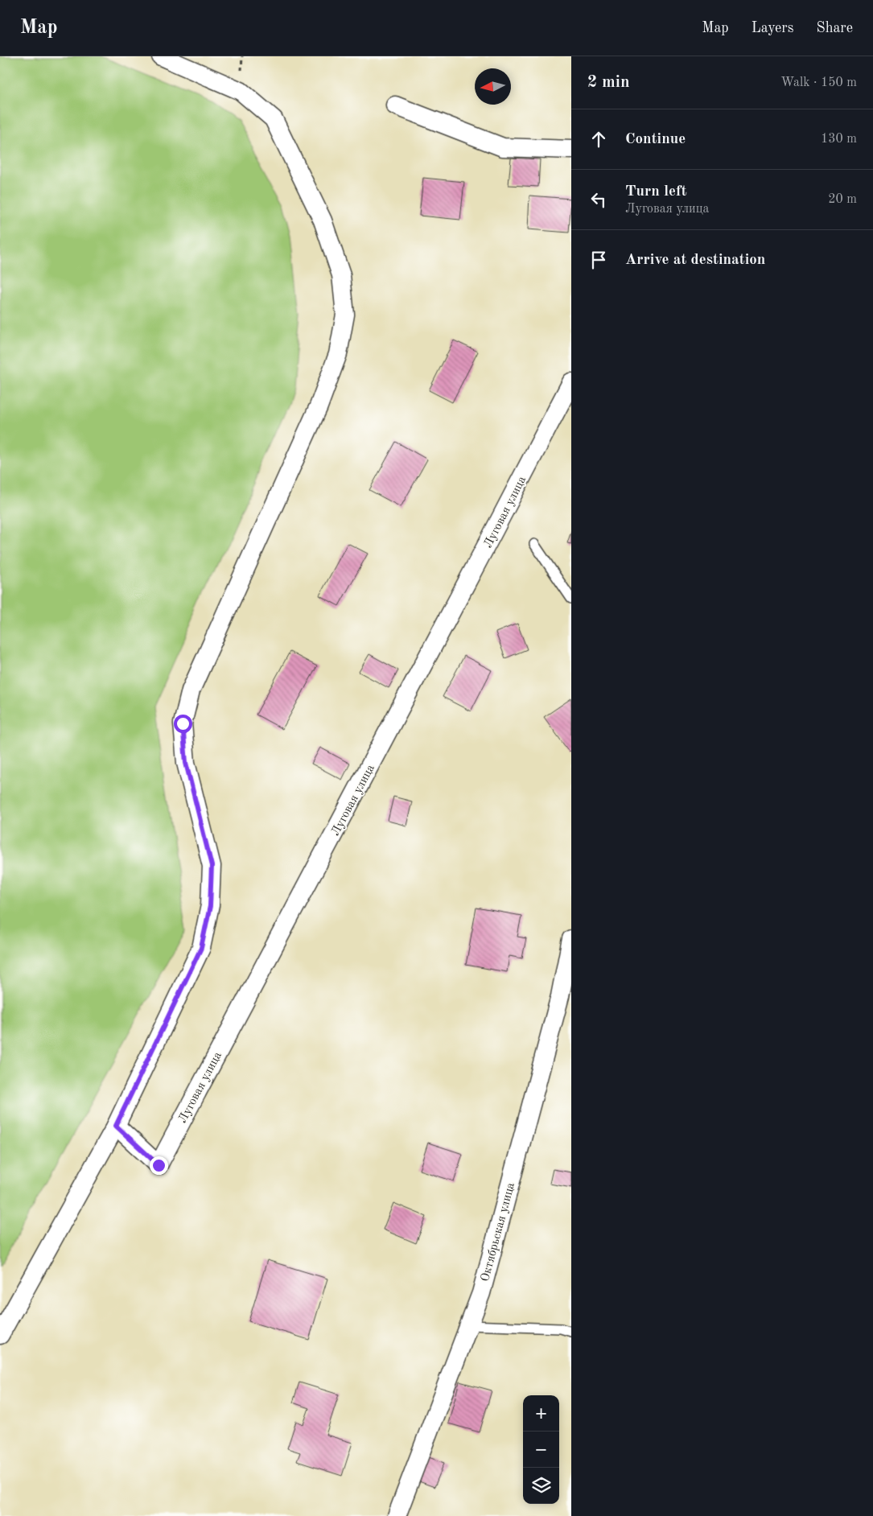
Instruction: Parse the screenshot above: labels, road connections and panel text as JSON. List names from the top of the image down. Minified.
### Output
{"streets":{"street":["Луговая улица","Октябрьская улица"]},"north":"left","page":{"header":"Map","nav":["Map","Layers","Share"],"heading":["2 min","Walk · 150 m"],"list":[["Continue","130 m"],["Turn left","Луговая улица","20 m"],"Arrive at destination"],"map_buttons":["+","−"]}}
